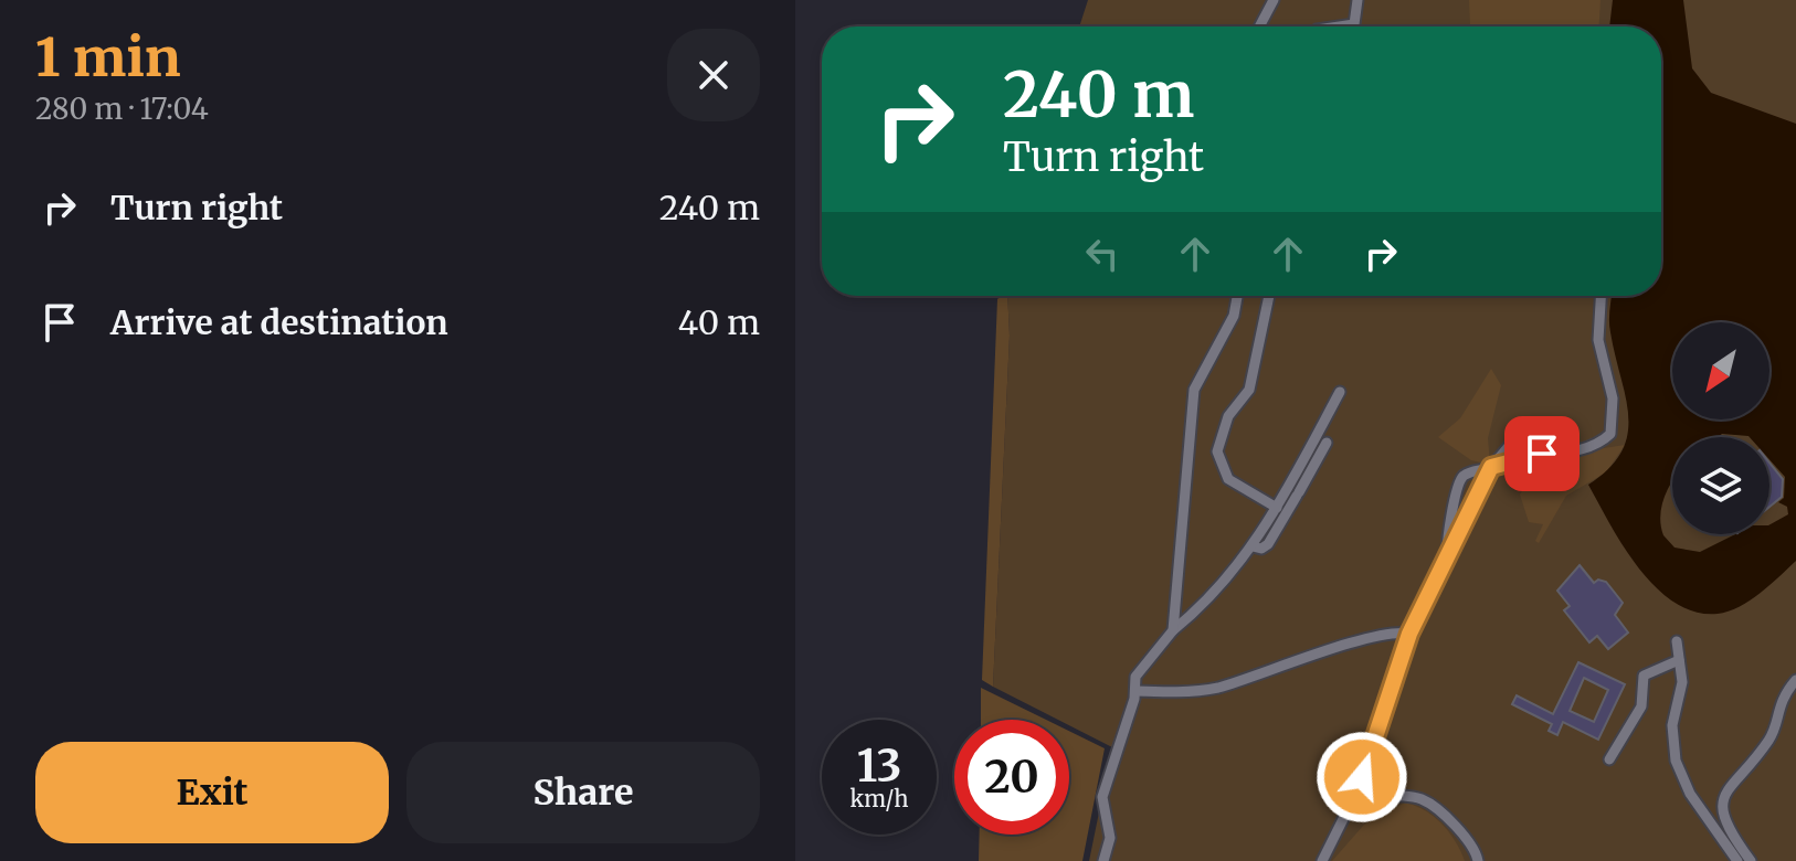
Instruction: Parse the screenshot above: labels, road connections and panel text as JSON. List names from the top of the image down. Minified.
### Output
{"north":"bottom left","page":{"heading":["1 min","280 m · 17:04"],"turn":["240 m","Turn right"],"list":[{"name":"Turn right","value":"240 m"},{"name":"Arrive at destination","value":"40 m"}],"speed":"13 km/h","limit":"20","buttons":["Exit","Share"]}}
